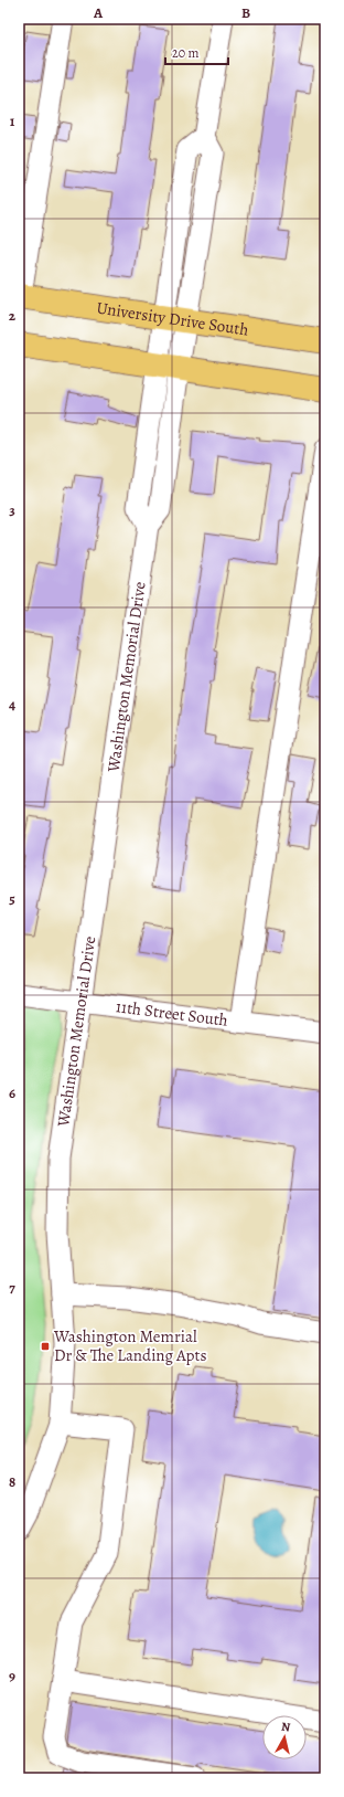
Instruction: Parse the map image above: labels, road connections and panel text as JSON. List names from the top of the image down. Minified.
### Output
{"streets":{"main road":["University Drive South"],"street":["Washington Memorial Drive","11th Street South"]},"crossings":[["University Drive South","Washington Memorial Drive"],["Washington Memorial Drive","11th Street South"]],"places":{"transit":["Washington Memrial Dr & The Landing Apts"]},"scale_bar":"20 m","north":"top","grid":{"columns":["A","B"],"rows":["1","2","3","4","5","6","7","8","9"]}}
